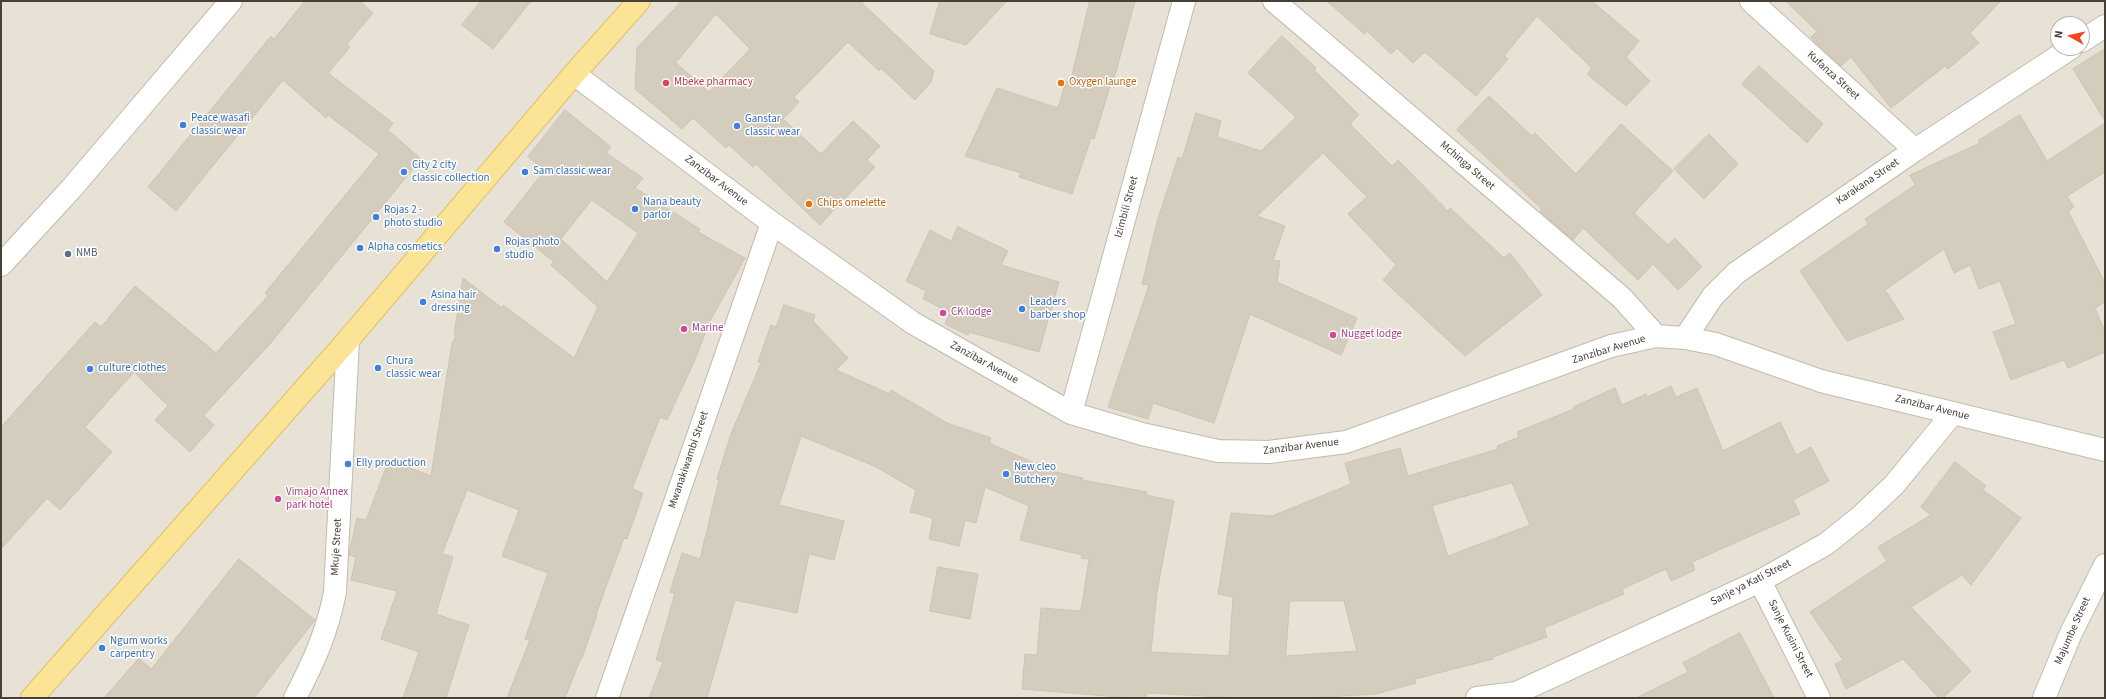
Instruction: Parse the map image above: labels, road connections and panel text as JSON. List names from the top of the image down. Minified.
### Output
{"streets":{"street":["Kufanza Street","Mchinga Street","Zanzibar Avenue","Karakana Street","Izimbili Street","Mwanakiwambi Street","Mkuje Street","Sanje ya Kati Street","Majumbe Street","Sanje Kusini Street"]},"crossings":[["Kufanza Street","Karakana Street"],["Mchinga Street","Zanzibar Avenue"],["Zanzibar Avenue","Karakana Street"],["Zanzibar Avenue","Izimbili Street"],["Zanzibar Avenue","Mwanakiwambi Street"],["Zanzibar Avenue","Sanje ya Kati Street"],["Sanje ya Kati Street","Sanje Kusini Street"]],"places":["Mbeke pharmacy","Oxygen launge","Peace wasafi classic wear","Ganstar classic wear","City 2 city classic collection","Sam classic wear","Chips omelette","Nana beauty parlor","Rojas 2 - photo studio","Alpha cosmetics","Rojas photo studio","NMB","Asina hair dressing","Leaders barber shop","CK lodge","Marine","Nugget lodge","Chura classic wear","culture clothes","Elly production","New cleo Butchery","Vimajo Annex park hotel","Ngum works carpentry"],"north":"left"}
